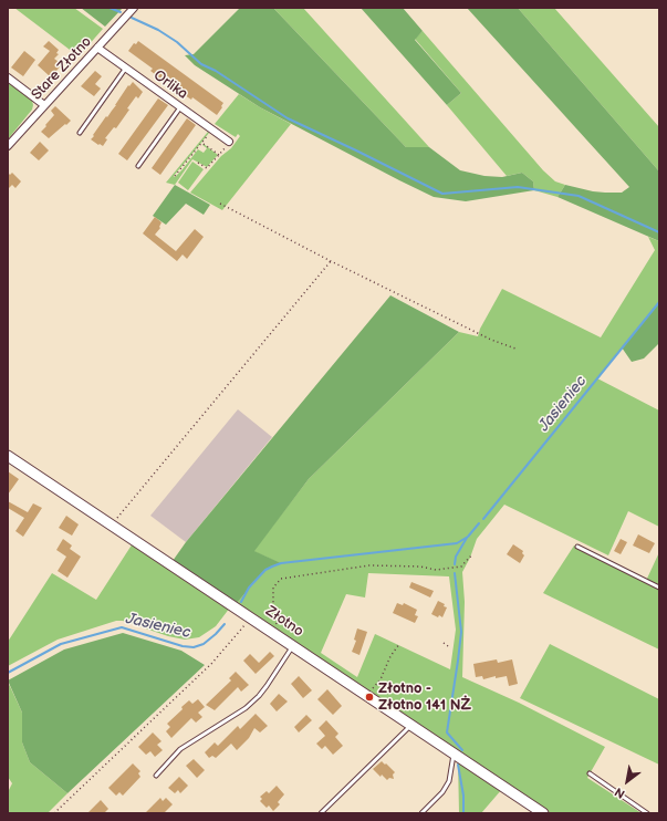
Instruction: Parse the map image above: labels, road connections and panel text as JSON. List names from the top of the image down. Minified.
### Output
{"streets":{"street":["Stare Złotno","Orlika","Złotno"]},"crossings":[["Stare Złotno","Orlika"]],"water":["Jasieniec"],"places":["Złotno - Złotno 141 NŻ"],"north":"bottom left"}
